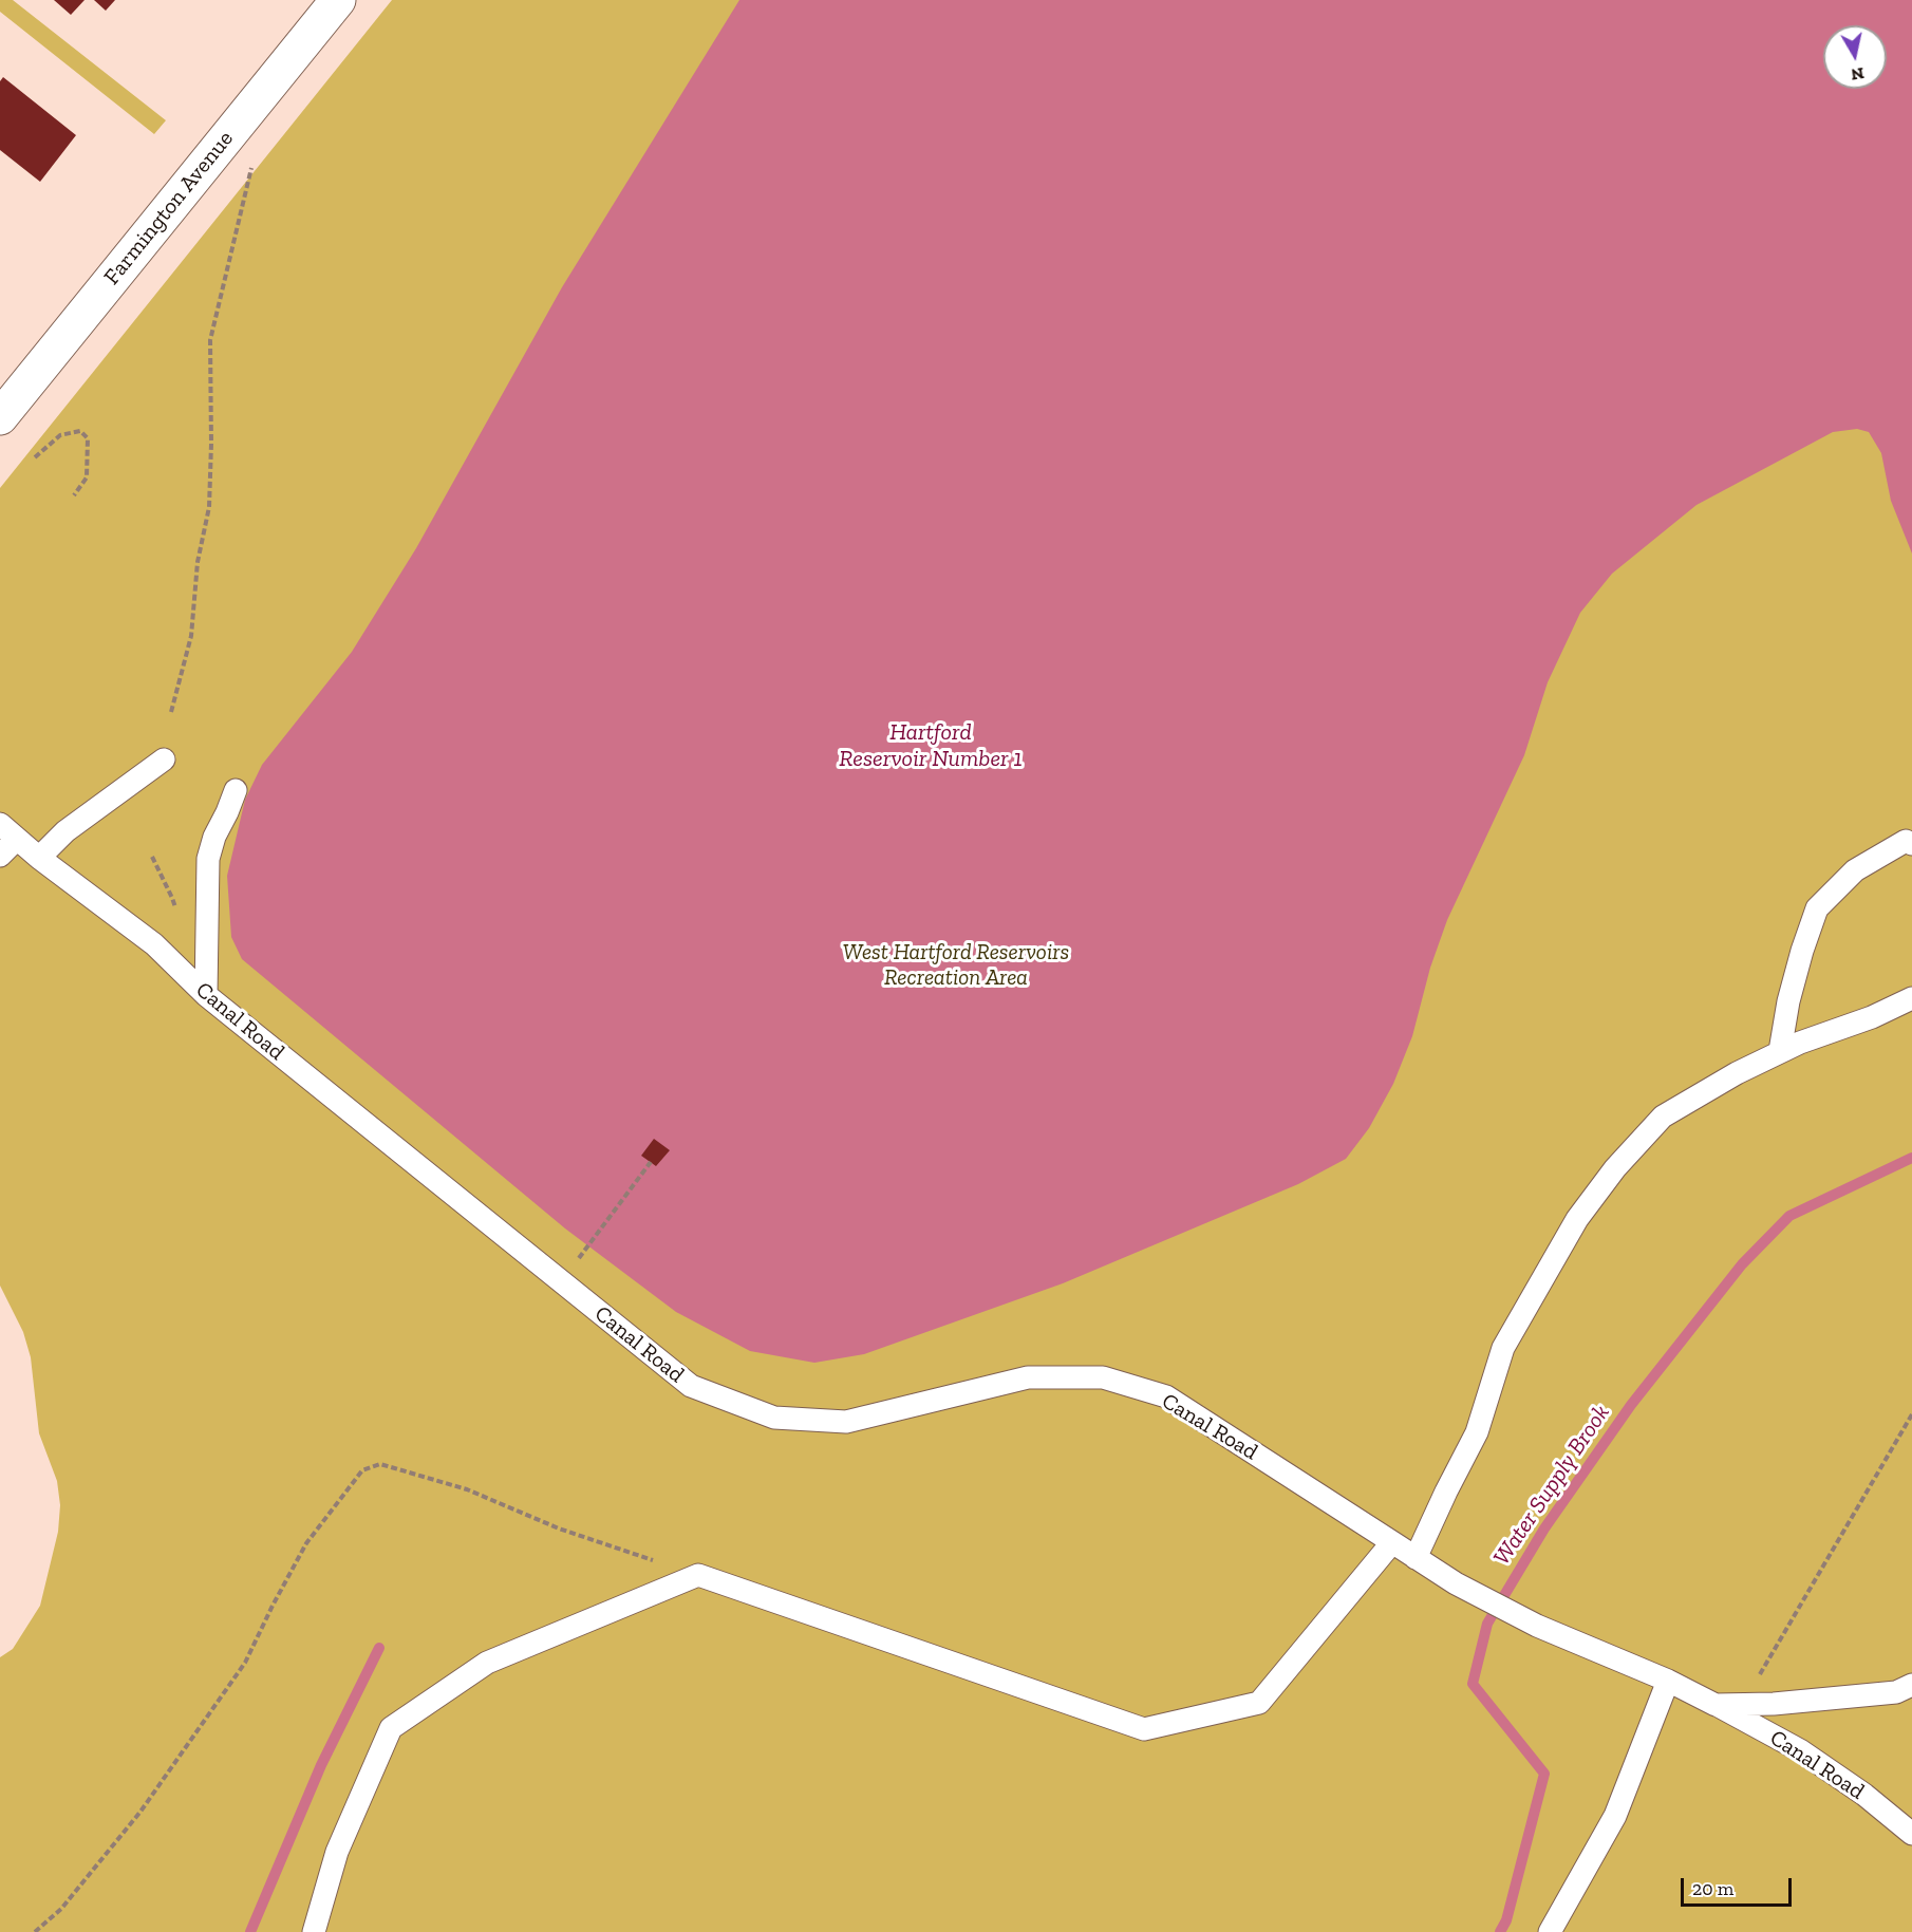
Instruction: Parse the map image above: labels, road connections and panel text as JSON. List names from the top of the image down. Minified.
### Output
{"streets":{"main road":["Farmington Avenue"],"lane":["Canal Road"]},"water":["Hartford Reservoir Number 1","Water Supply Brook"],"parks":["West Hartford Reservoirs Recreation Area"],"scale_bar":"20 m","north":"bottom"}
